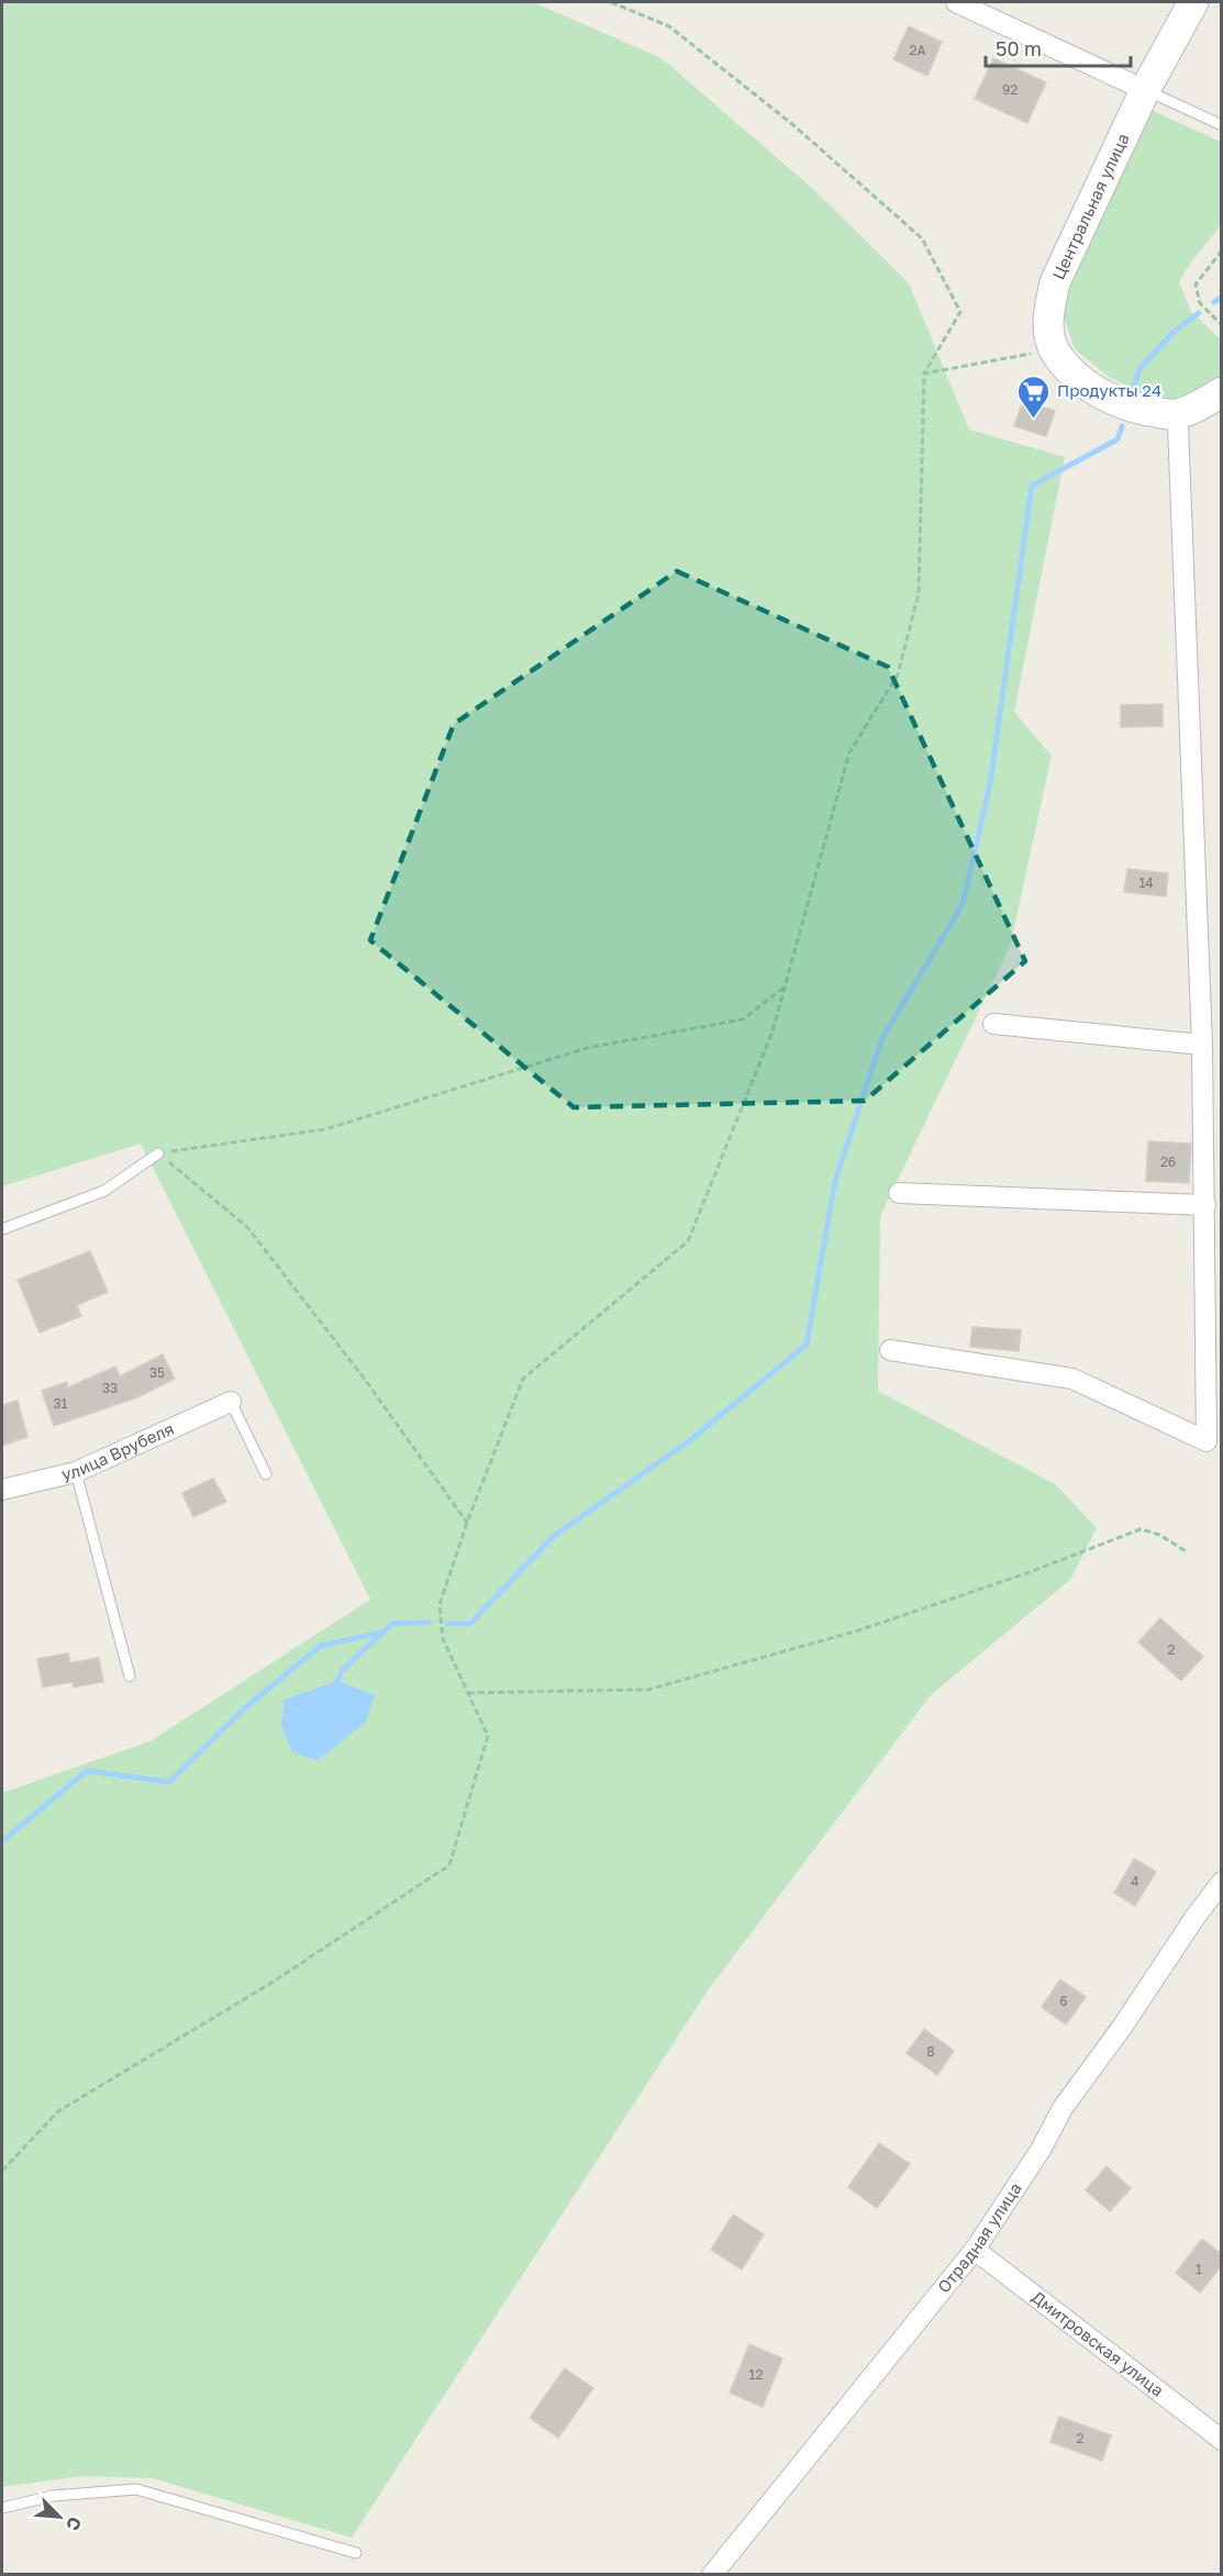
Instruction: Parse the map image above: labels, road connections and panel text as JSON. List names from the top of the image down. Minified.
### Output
{"streets":{"street":["Центральная улица","улица Врубеля","Отрадная улица","Дмитровская улица"]},"crossings":[["Отрадная улица","Дмитровская улица"]],"places":{"supermarket":["Продукты 24"]},"house_numbers":["2А","92","14","26","35","33","31","2","4","6","8","1","12","2"],"scale_bar":"50 m","north":"bottom right"}
